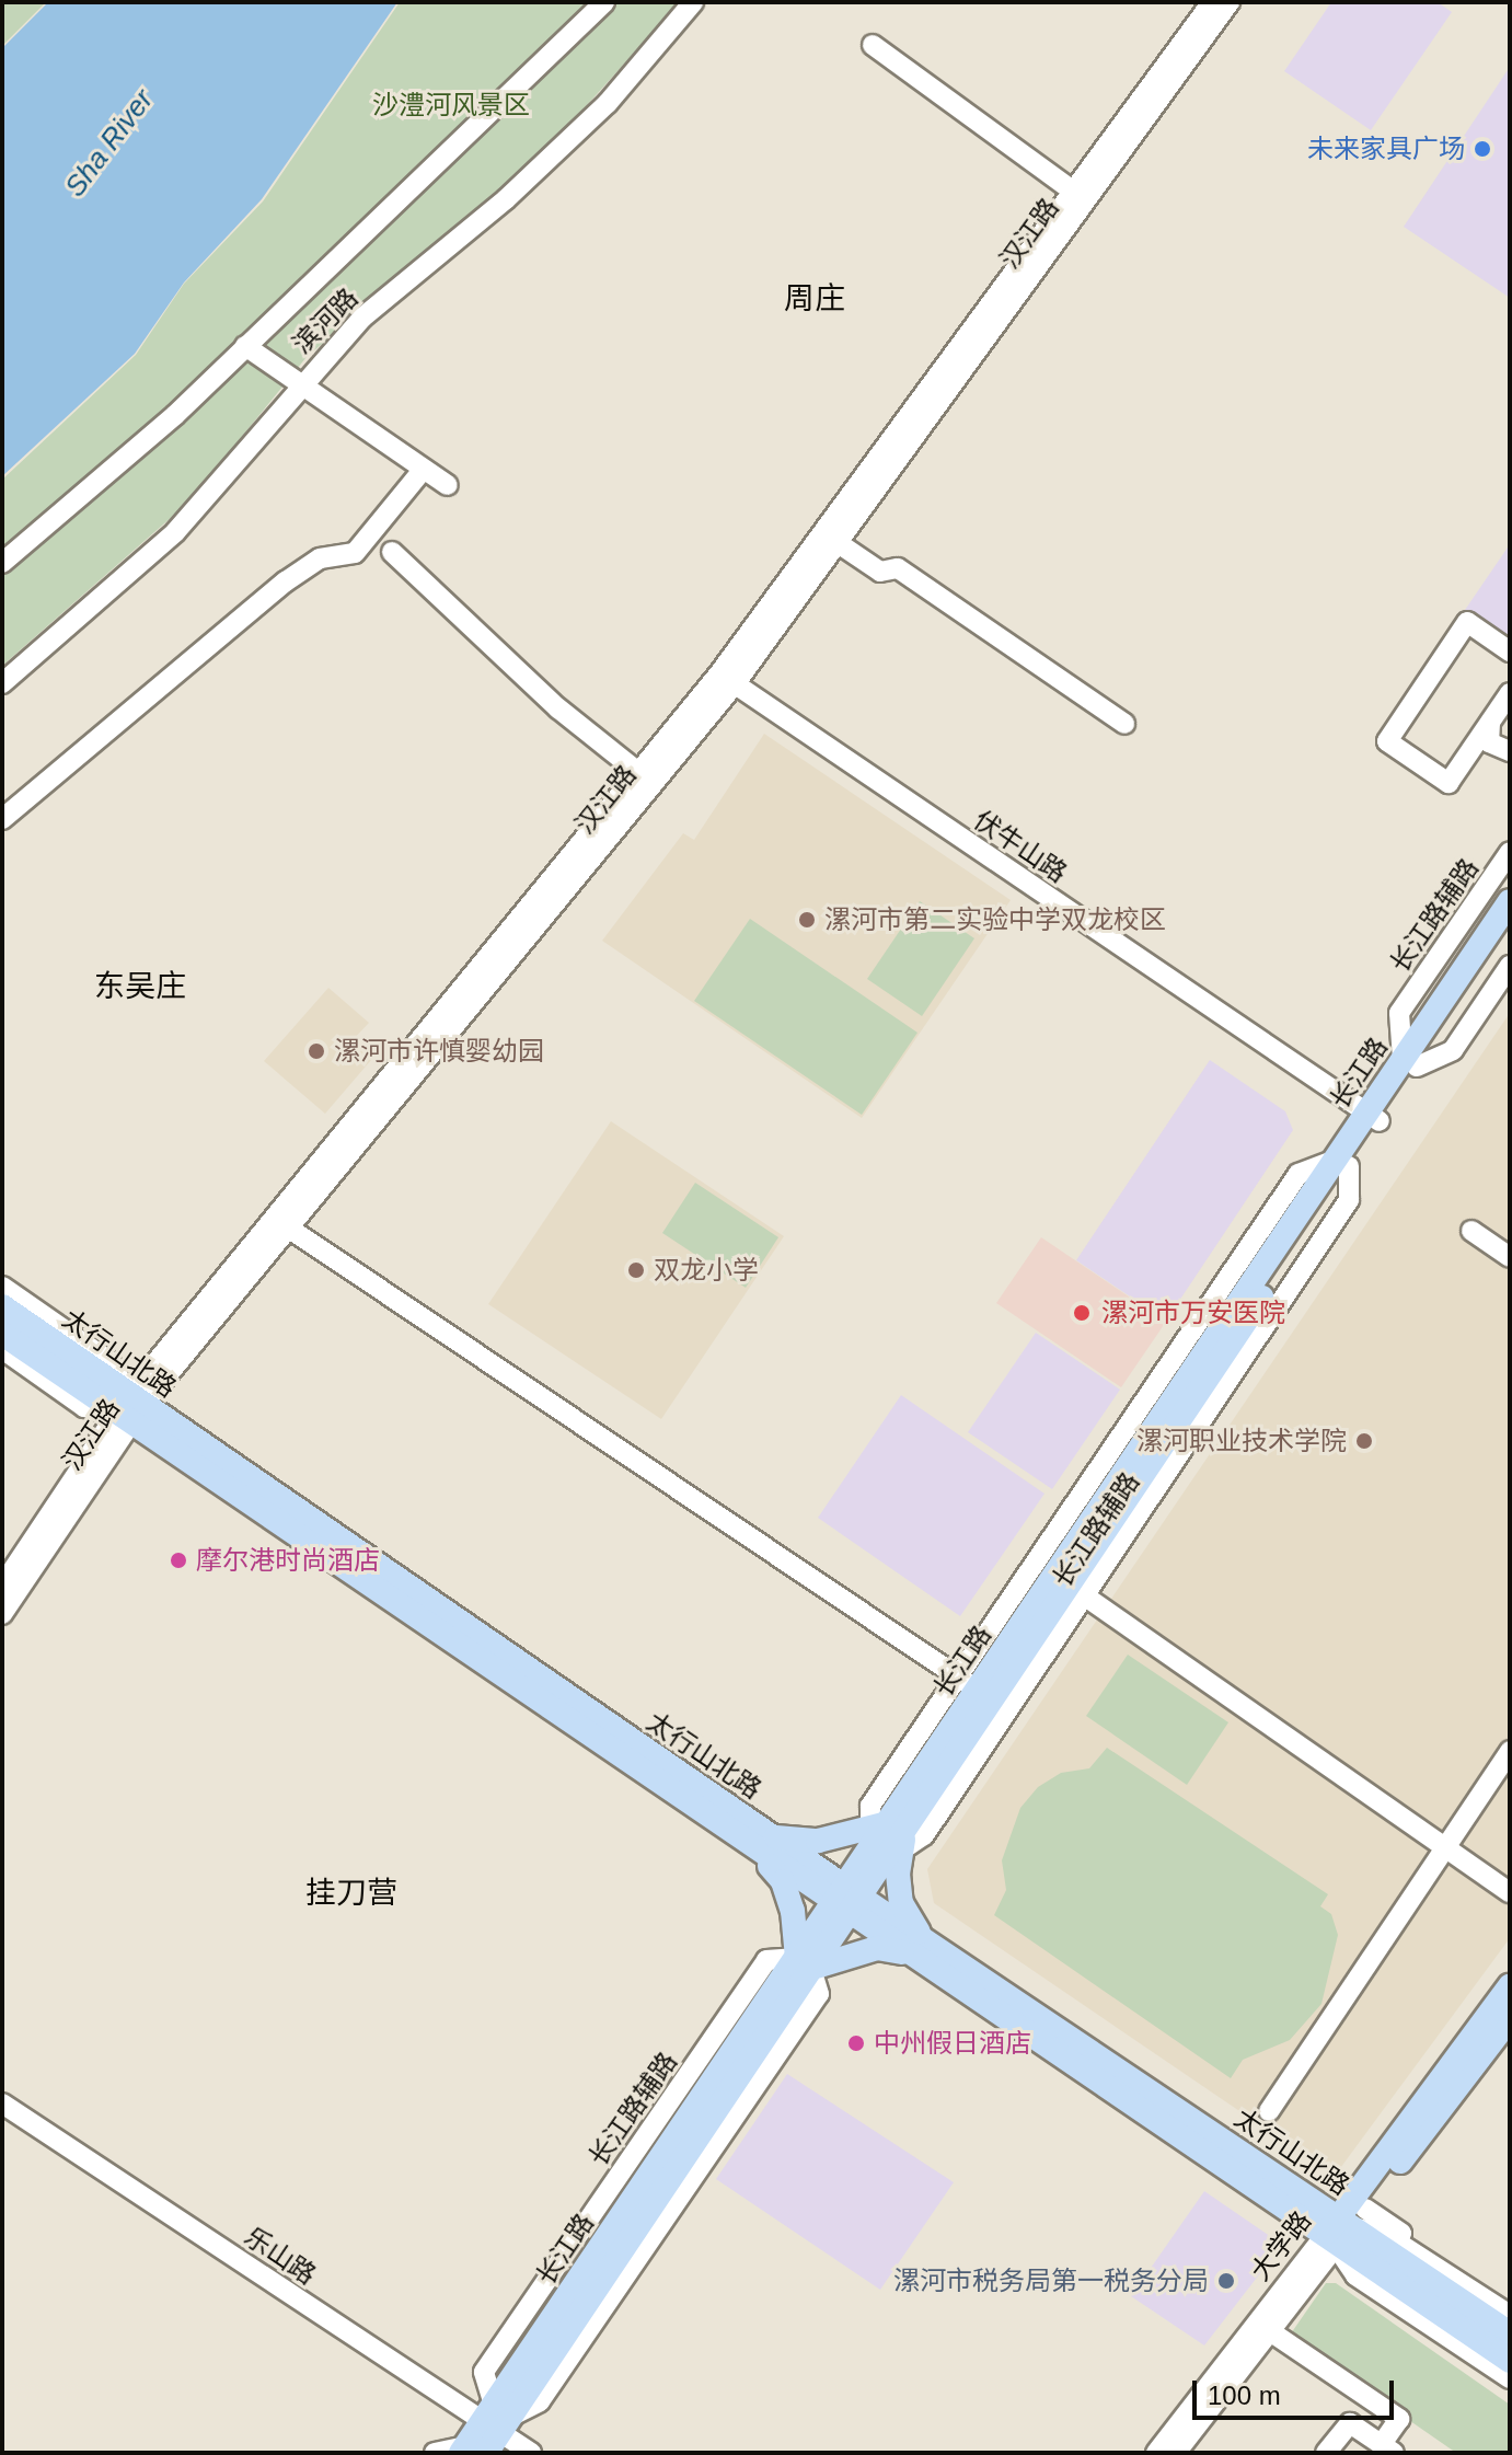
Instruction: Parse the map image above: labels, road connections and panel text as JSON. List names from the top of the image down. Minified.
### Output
{"streets":{"main road":["长江路","太行山北路","大学路"],"street":["汉江路","滨河路","伏牛山路","长江路辅路","乐山路"]},"crossings":[["汉江路","伏牛山路"],["汉江路","太行山北路"],["伏牛山路","长江路"],["长江路辅路","长江路"],["长江路","太行山北路"],["长江路","乐山路"],["太行山北路","大学路"]],"districts":["周庄","东吴庄","挂刀营"],"water":["Sha River"],"parks":["沙澧河风景区"],"places":["未来家具广场","漯河市第二实验中学双龙校区","漯河市许慎婴幼园","双龙小学","漯河市万安医院","漯河职业技术学院","摩尔港时尚酒店","中州假日酒店","漯河市税务局第一税务分局"],"scale_bar":"100 m"}
